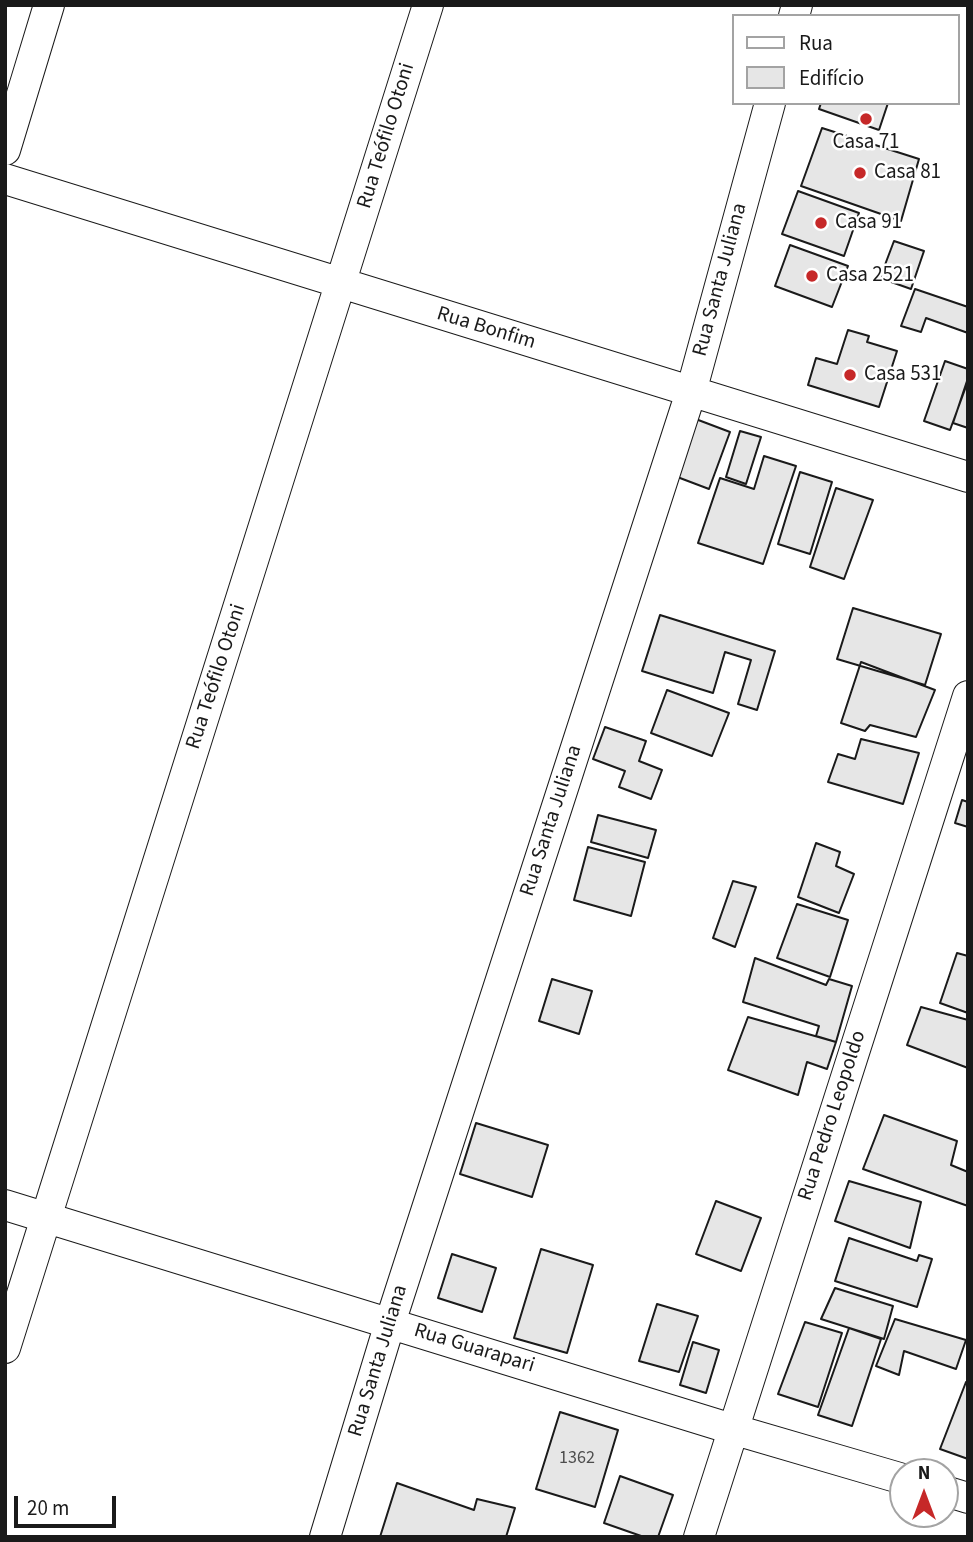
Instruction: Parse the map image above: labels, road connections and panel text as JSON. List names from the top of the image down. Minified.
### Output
{"streets":{"street":["Rua Teófilo Otoni","Rua Santa Juliana","Rua Bonfim","Rua Pedro Leopoldo","Rua Guarapari"]},"crossings":[["Rua Teófilo Otoni","Rua Bonfim"],["Rua Teófilo Otoni","Rua Guarapari"],["Rua Santa Juliana","Rua Bonfim"],["Rua Santa Juliana","Rua Guarapari"],["Rua Pedro Leopoldo","Rua Guarapari"]],"places":["Casa 71","Casa 81","Casa 91","Casa 2521","Casa 531"],"house_numbers":["1362"],"legend":["Rua","Edifício"],"scale_bar":"20 m","north":"top"}
